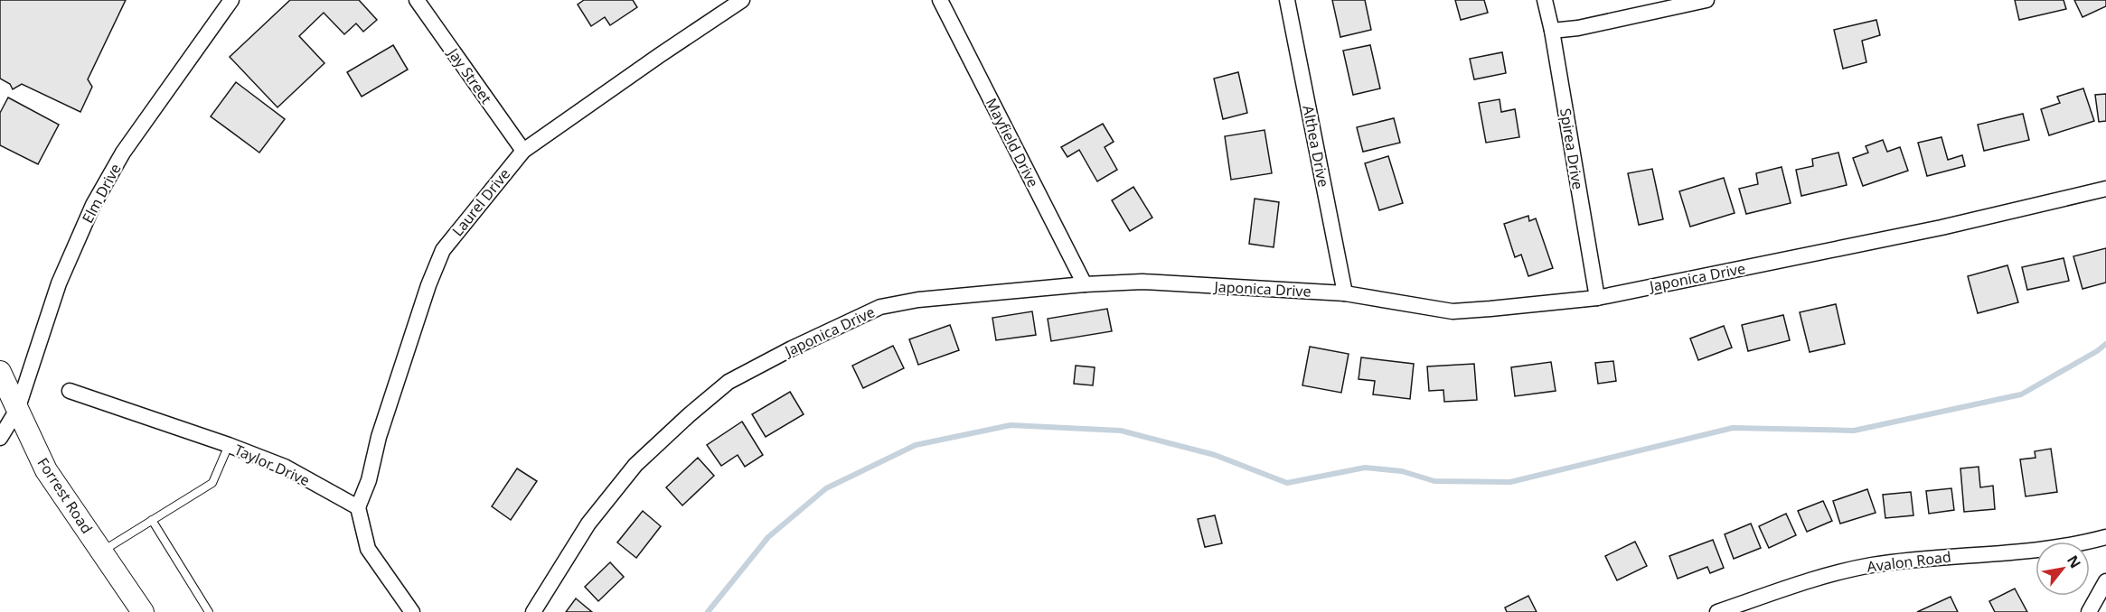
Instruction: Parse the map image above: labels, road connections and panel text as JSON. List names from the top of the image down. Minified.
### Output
{"streets":{"main road":["Forrest Road"],"street":["Jay Street","Mayfield Drive","Althea Drive","Spirea Drive","Elm Drive","Laurel Drive","Japonica Drive","Taylor Drive","Avalon Road"]},"crossings":[["Jay Street","Laurel Drive"],["Mayfield Drive","Japonica Drive"],["Althea Drive","Japonica Drive"],["Spirea Drive","Japonica Drive"],["Elm Drive","Forrest Road"],["Laurel Drive","Taylor Drive"]],"north":"top right"}
